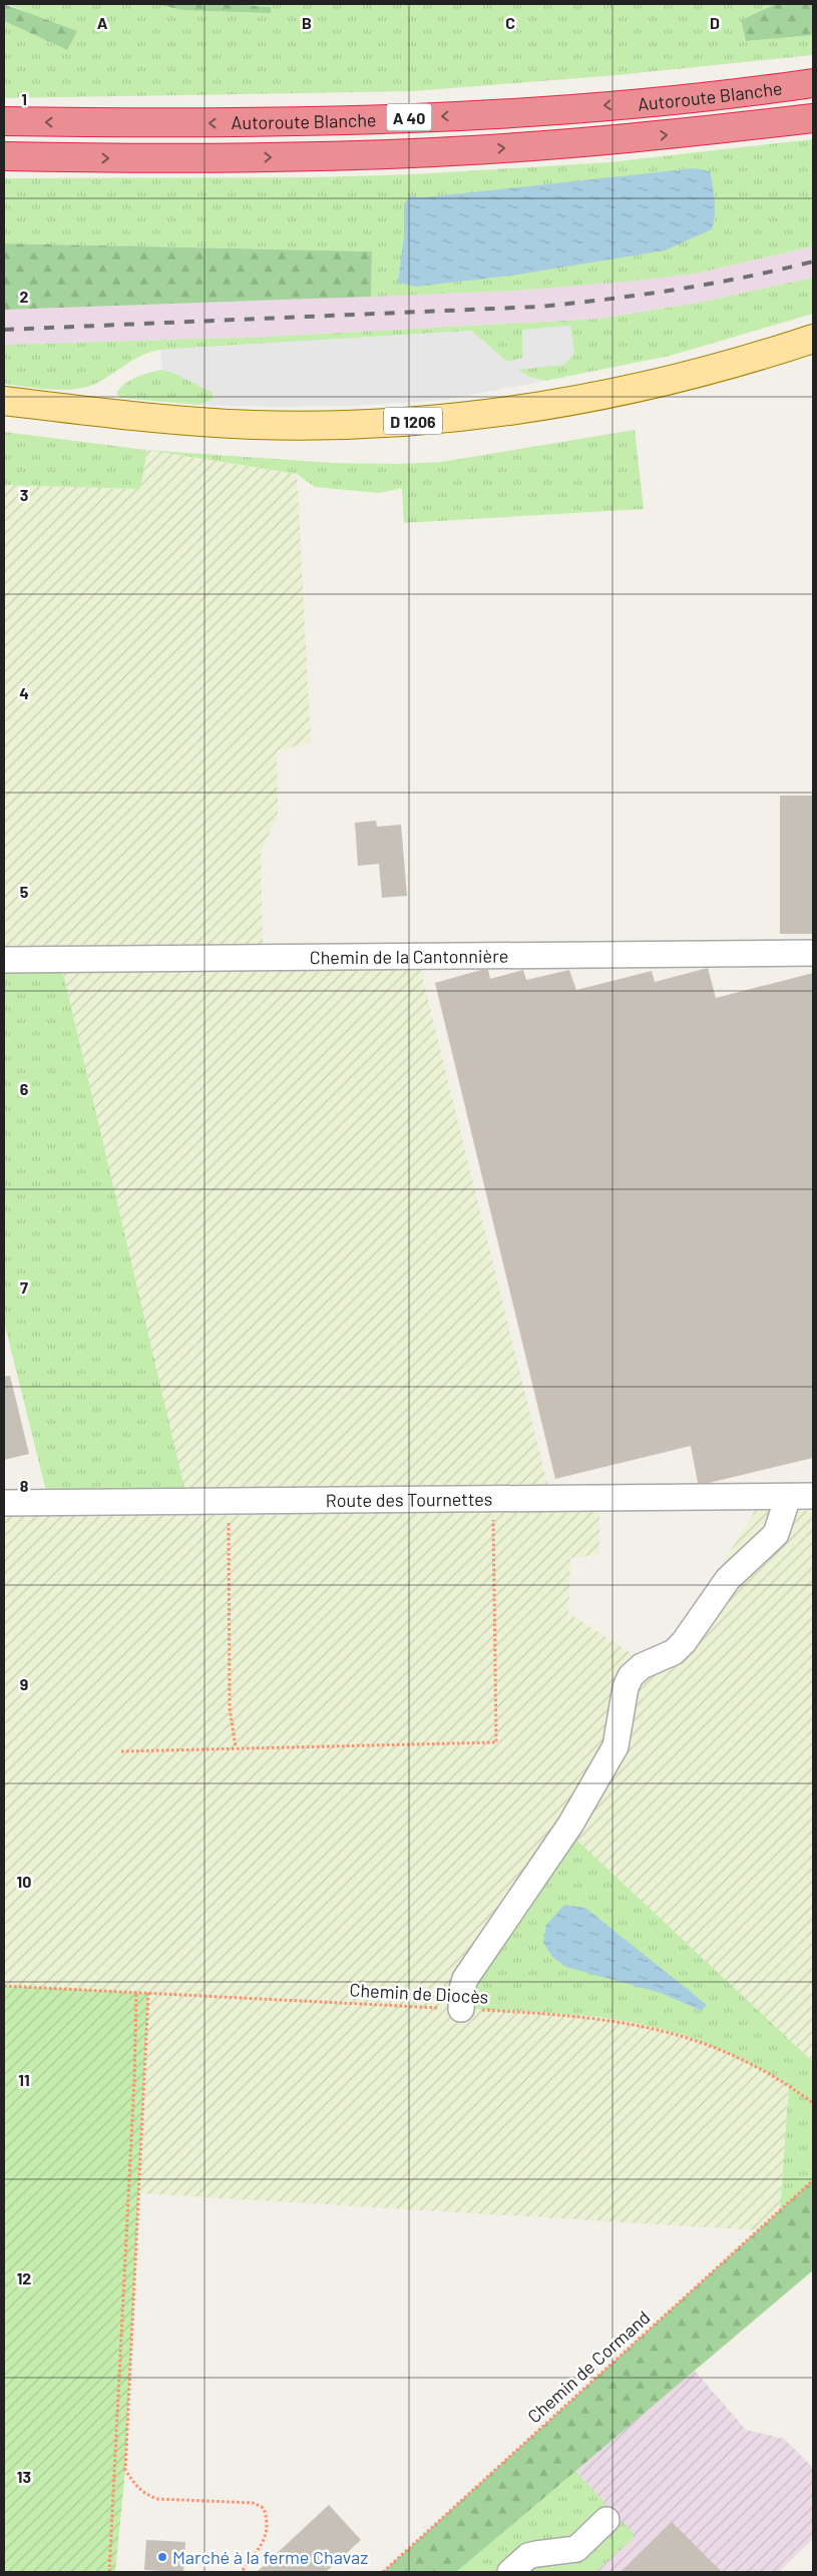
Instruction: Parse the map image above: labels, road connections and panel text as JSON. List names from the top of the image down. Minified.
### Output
{"streets":{"highway":["Autoroute Blanche","A 40"],"main road":["D 1206"],"street":["Chemin de la Cantonnière","Route des Tournettes"],"path":["Chemin de Diocès","Chemin de Cormand"]},"places":["Marché à la ferme Chavaz"],"grid":{"columns":["A","B","C","D"],"rows":["1","2","3","4","5","6","7","8","9","10","11","12","13"]}}
